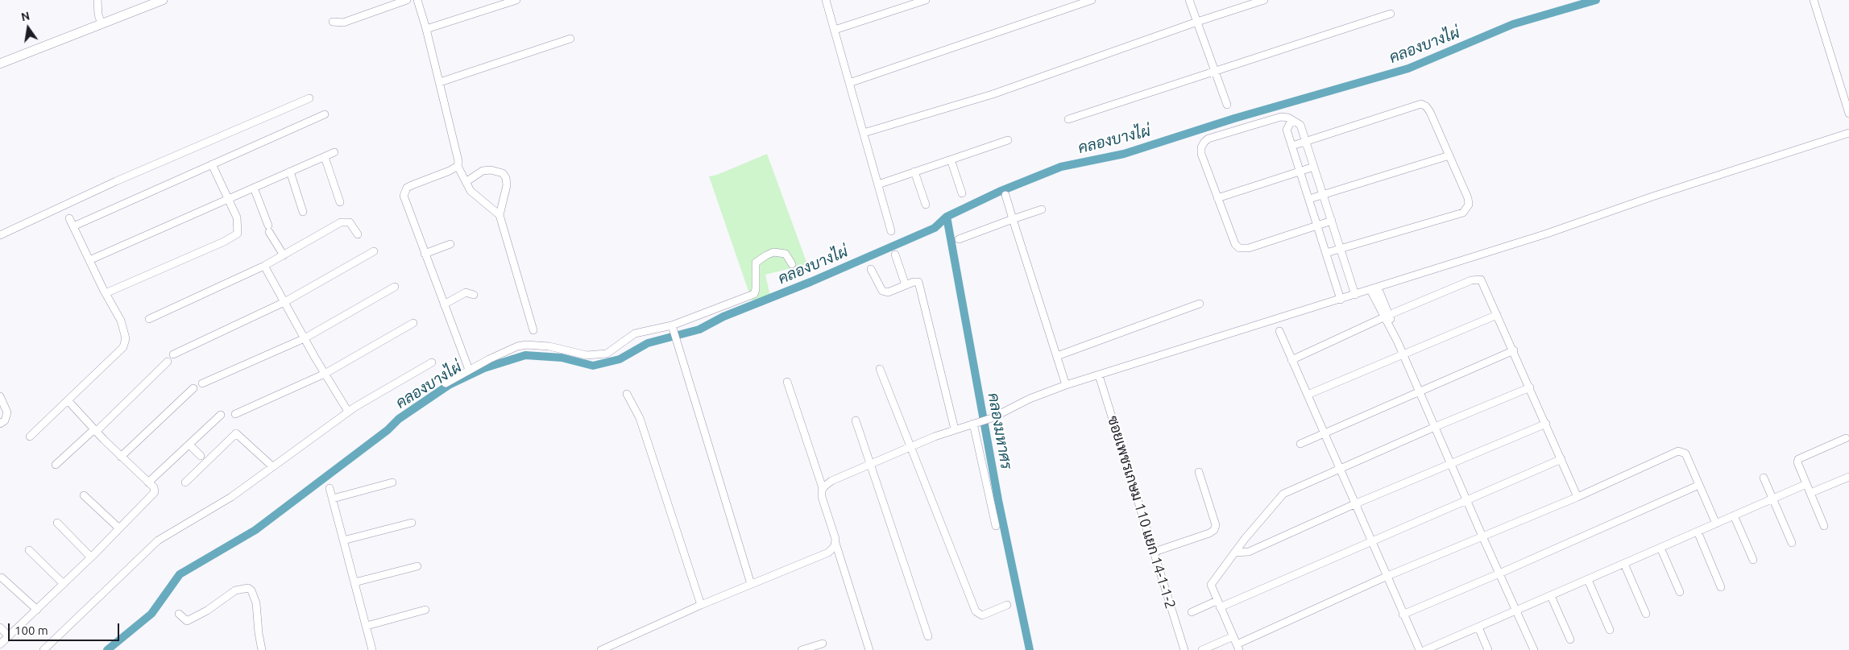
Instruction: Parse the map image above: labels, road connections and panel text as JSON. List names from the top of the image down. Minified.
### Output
{"streets":{"street":["ซอยเพชรเกษม 110 แยก 14-1-1-2"]},"water":["คลองบางไผ่","คลองมหาศร"],"scale_bar":"100 m","north":"top"}
